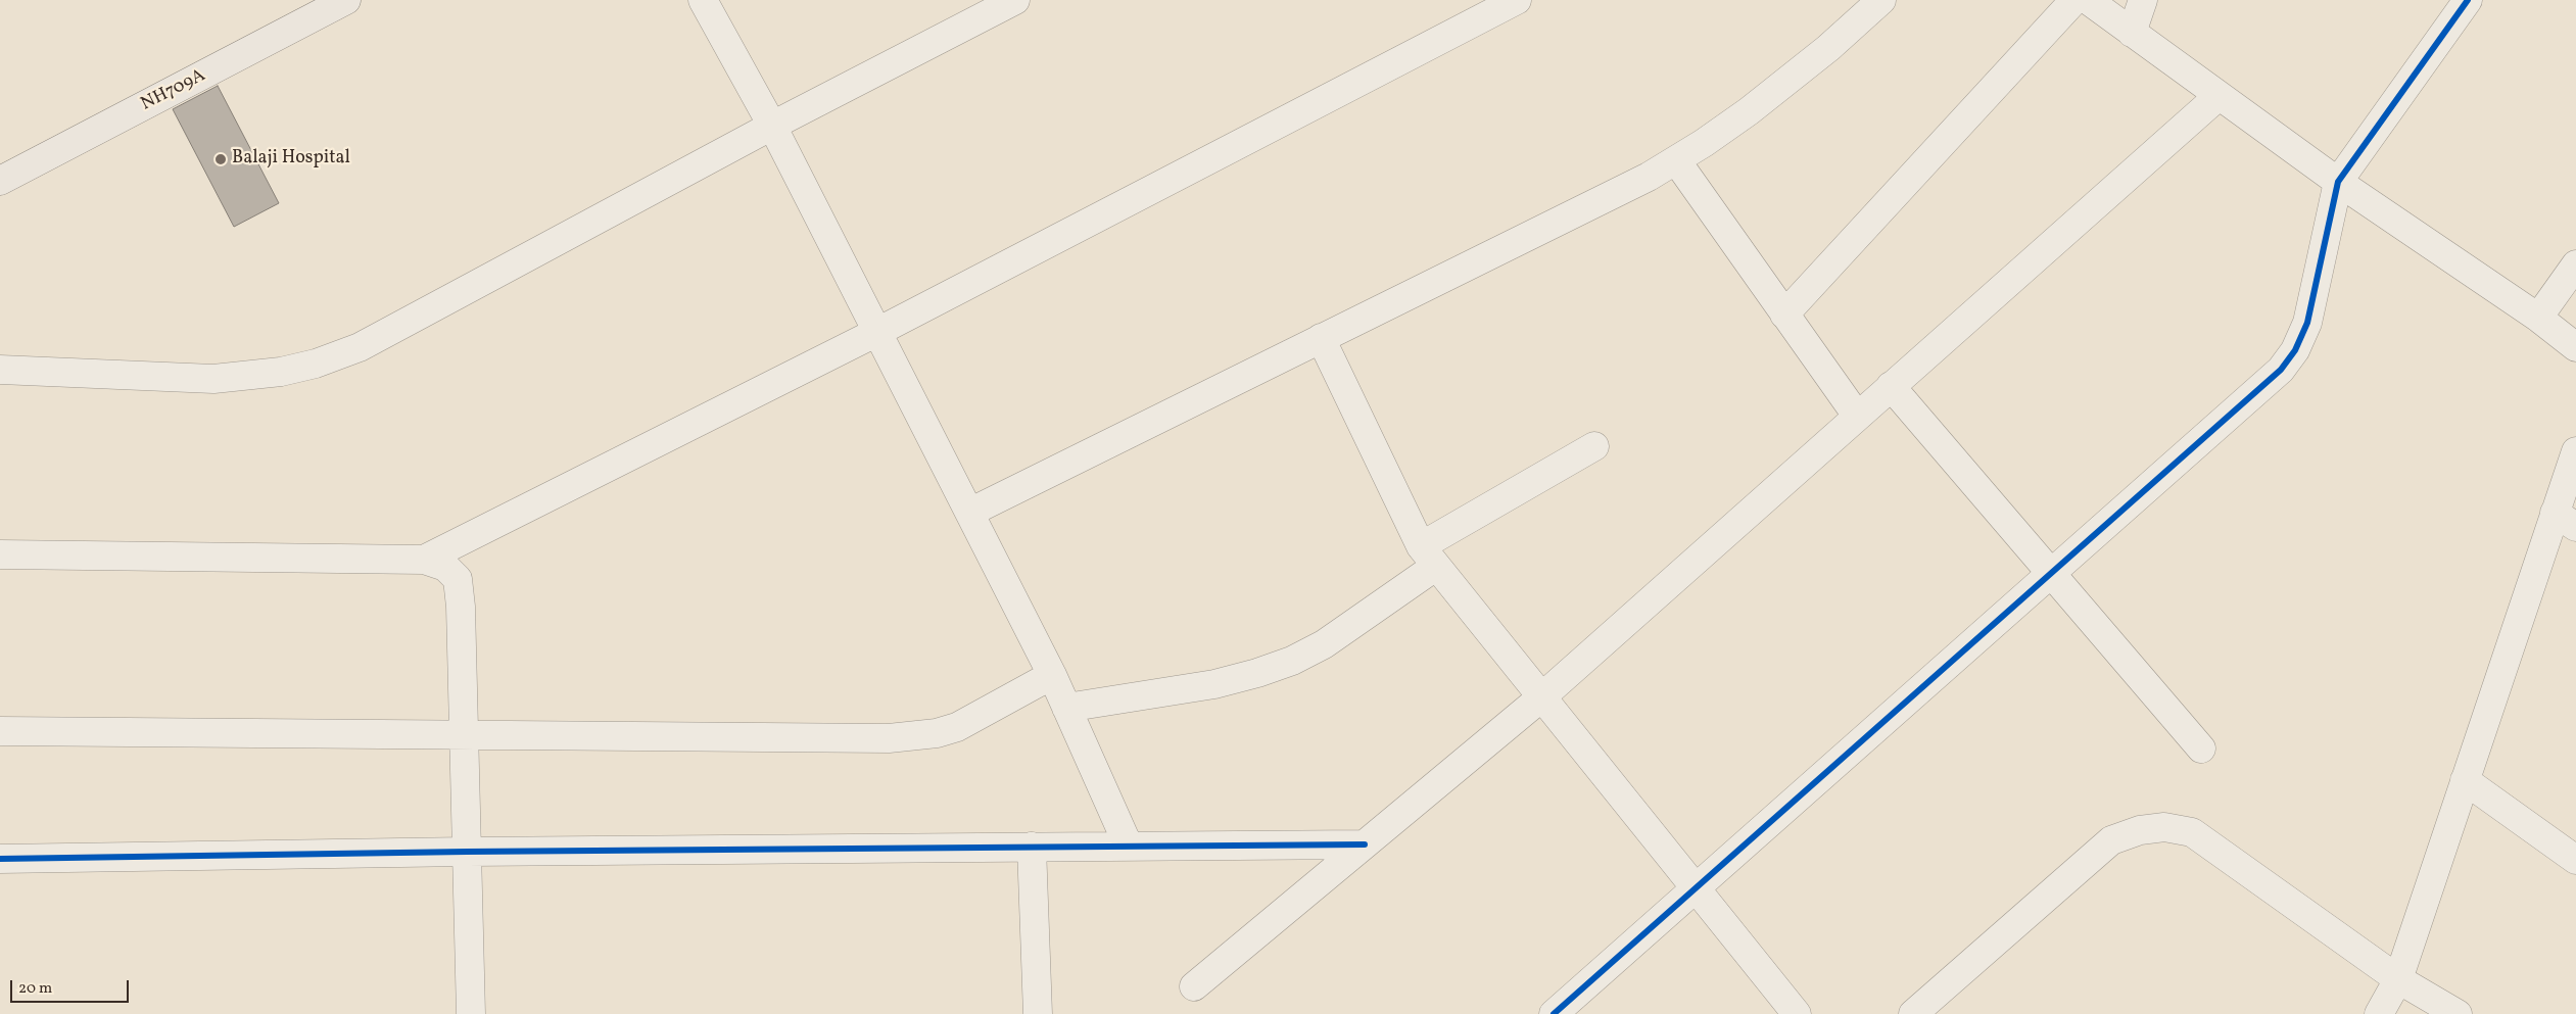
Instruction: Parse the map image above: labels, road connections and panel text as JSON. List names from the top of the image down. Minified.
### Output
{"streets":{"highway":["NH709A"]},"places":["Balaji Hospital"],"scale_bar":"20 m"}
